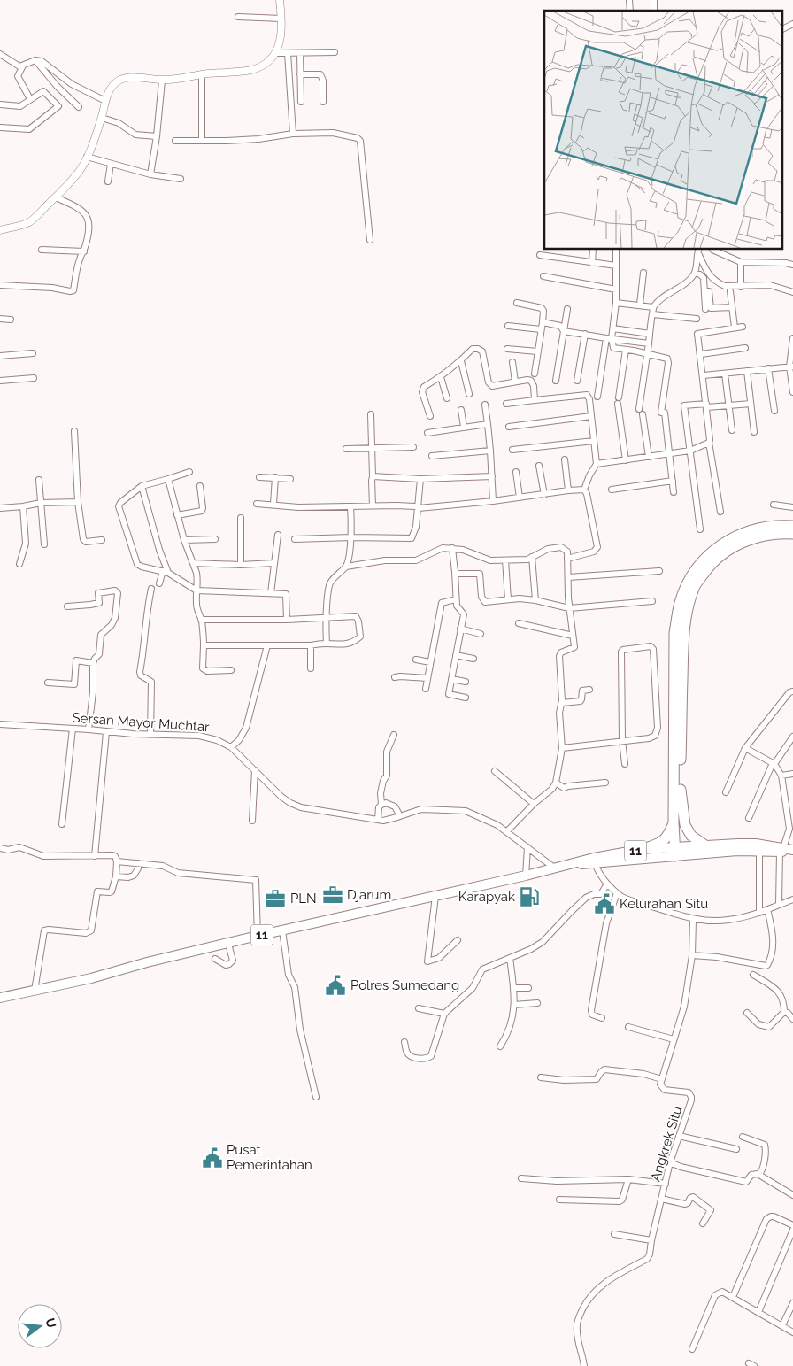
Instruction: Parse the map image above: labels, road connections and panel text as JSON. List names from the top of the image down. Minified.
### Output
{"streets":{"highway":["11"],"street":["Sersan Mayor Muchtar","Angkrek Situ"]},"crossings":[["Sersan Mayor Muchtar","11"]],"places":{"office":["Djarum","PLN"],"fuel station":["Karapyak"],"public building":["Kelurahan Situ","Polres Sumedang","Pusat Pemerintahan"]},"north":"right"}
